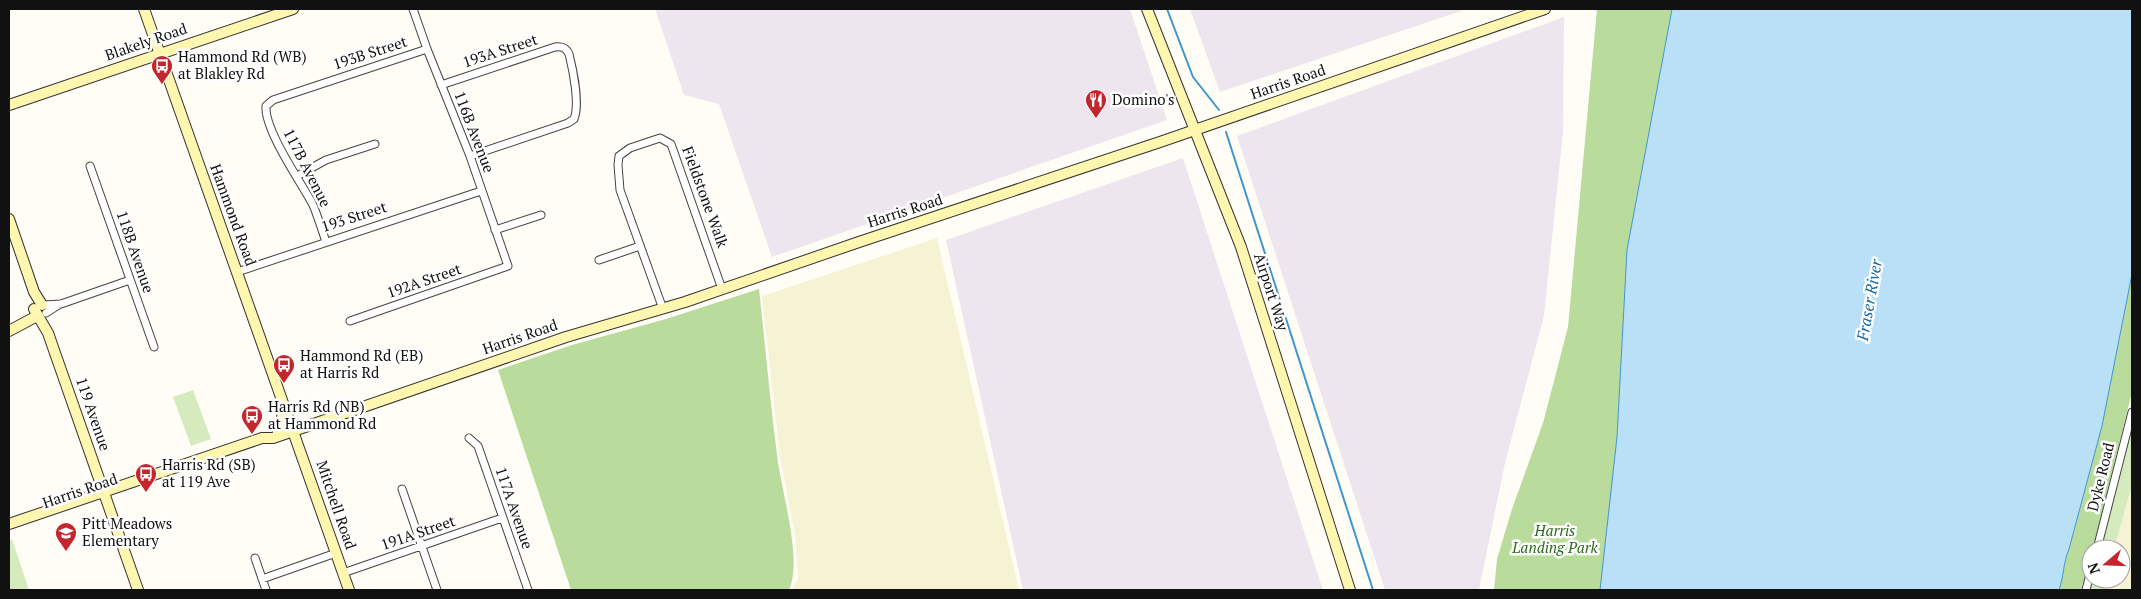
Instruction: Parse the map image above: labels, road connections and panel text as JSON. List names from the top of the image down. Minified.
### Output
{"streets":{"main road":["Blakely Road","Harris Road","Hammond Road","Airport Way","119 Avenue","Mitchell Road"],"street":["193A Street","193B Street","116B Avenue","117B Avenue","Fieldstone Walk","193 Street","118B Avenue","192A Street","Dyke Road","117A Avenue","191A Street"]},"crossings":[["Blakely Road","Hammond Road"],["193A Street","116B Avenue"],["193B Street","116B Avenue"],["193B Street","117B Avenue"],["Harris Road","Fieldstone Walk"],["Harris Road","Hammond Road"],["Harris Road","Airport Way"],["Harris Road","119 Avenue"],["Harris Road","Mitchell Road"],["116B Avenue","193 Street"],["116B Avenue","192A Street"],["117B Avenue","193 Street"],["Hammond Road","193 Street"],["Hammond Road","Mitchell Road"],["Mitchell Road","191A Street"],["117A Avenue","191A Street"]],"water":["Fraser River"],"parks":["Harris Landing Park"],"places":{"bus stop":["Hammond Rd (WB) at Blakley Rd","Hammond Rd (EB) at Harris Rd","Harris Rd (NB) at Hammond Rd","Harris Rd (SB) at 119 Ave"],"restaurant":["Domino's"],"school or university":["Pitt Meadows Elementary"]},"north":"left"}
